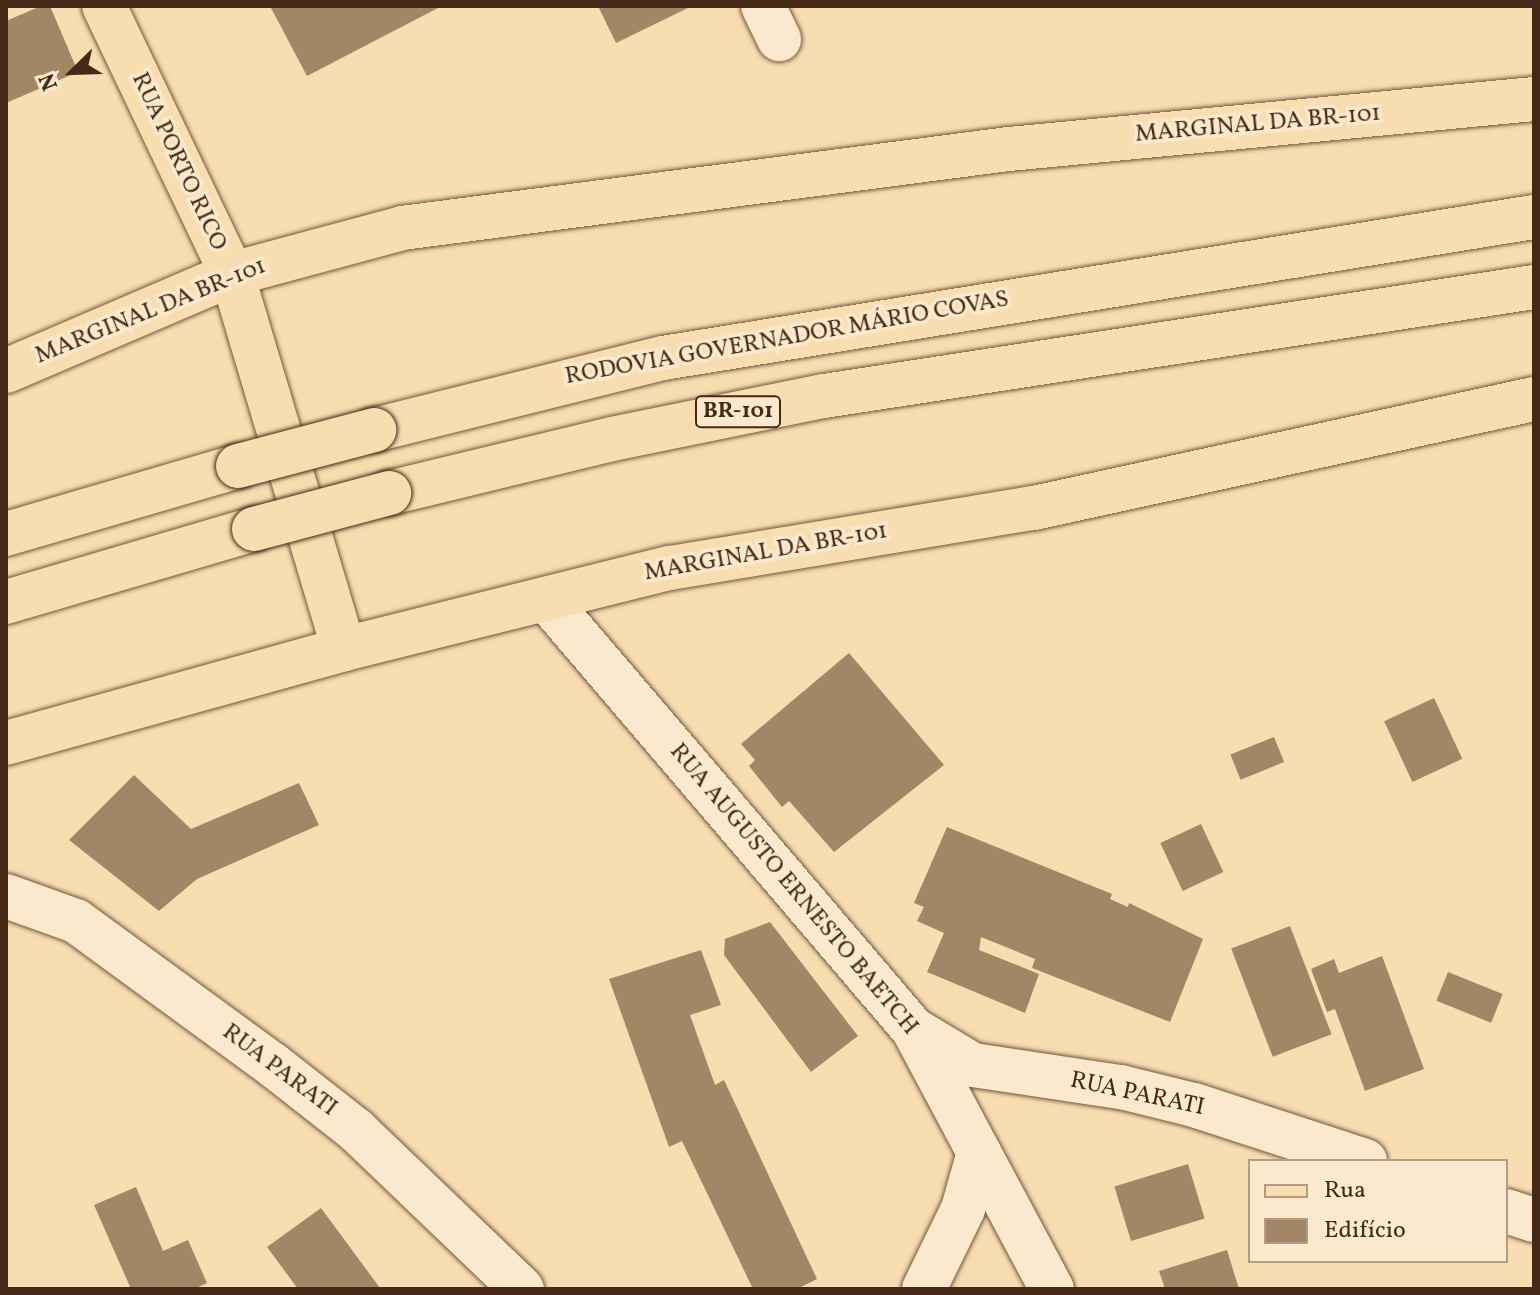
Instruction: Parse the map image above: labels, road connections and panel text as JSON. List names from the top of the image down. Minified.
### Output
{"streets":{"main road":["MARGINAL DA BR-101","RUA PORTO RICO","RODOVIA GOVERNADOR MÁRIO COVAS","BR-101"],"street":["RUA AUGUSTO ERNESTO BAETCH","RUA PARATI"]},"crossings":[["MARGINAL DA BR-101","RUA PORTO RICO"],["MARGINAL DA BR-101","RUA AUGUSTO ERNESTO BAETCH"],["RUA AUGUSTO ERNESTO BAETCH","RUA PARATI"]],"legend":["Rua","Edifício"],"north":"bottom left"}
